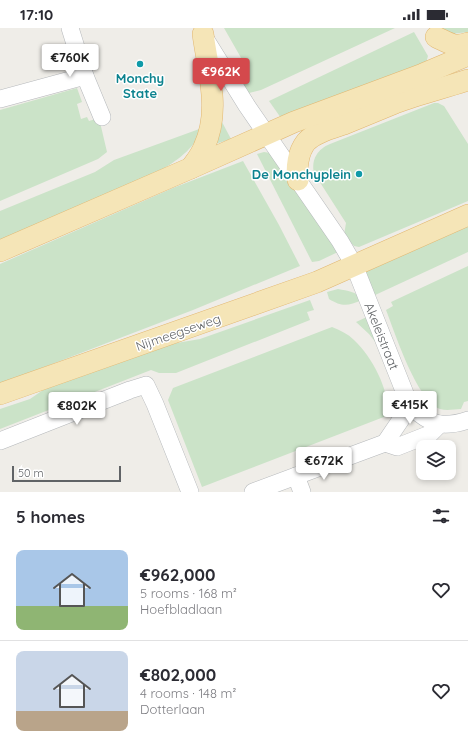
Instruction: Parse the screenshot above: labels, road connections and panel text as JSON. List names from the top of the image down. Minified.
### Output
{"streets":{"main road":["Nijmeegseweg"],"street":["Akeleistraat"]},"crossings":[["Nijmeegseweg","Akeleistraat"]],"places":["Monchy State","De Monchyplein"],"scale_bar":"50 m","page":{"status":"17:10","price":["€760K","€962K","€415K","€802K","€672K"],"scale":"50 m","heading":"5 homes","list":[{"name":"€962,000","note":"5 rooms · 168 m² · Hoefbladlaan"},{"name":"€802,000","note":"4 rooms · 148 m² · Dotterlaan"}]}}
